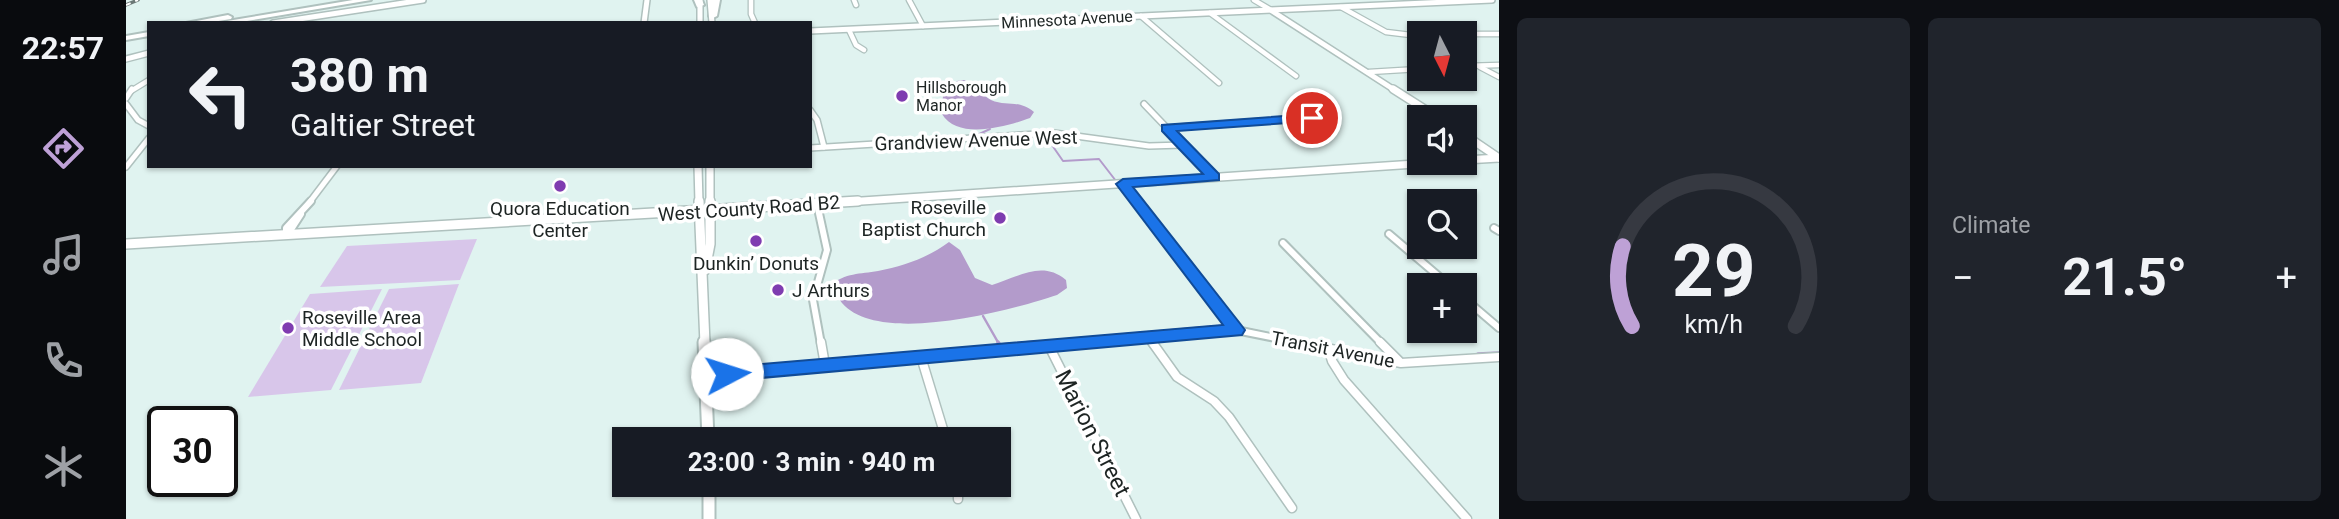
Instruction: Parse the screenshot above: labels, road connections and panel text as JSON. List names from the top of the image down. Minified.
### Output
{"streets":{"street":["Minnesota Avenue","Grandview Avenue West","West County Road B2","Transit Avenue","Marion Street"]},"crossings":[["Transit Avenue","Marion Street"]],"places":["Hillsborough Manor","Quora Education Center","Roseville Baptist Church","Dunkin’ Donuts","J Arthurs","Roseville Area Middle School"],"north":"bottom","page":{"tabs":"22:57","tile":"Climate","map_buttons":"+","turn":["380 m","Galtier Street"],"heat":["−","21.5°","+"],"limit":"30","trip":"23:00 · 3 min · 940 m","gauge":["29","km/h"]}}
